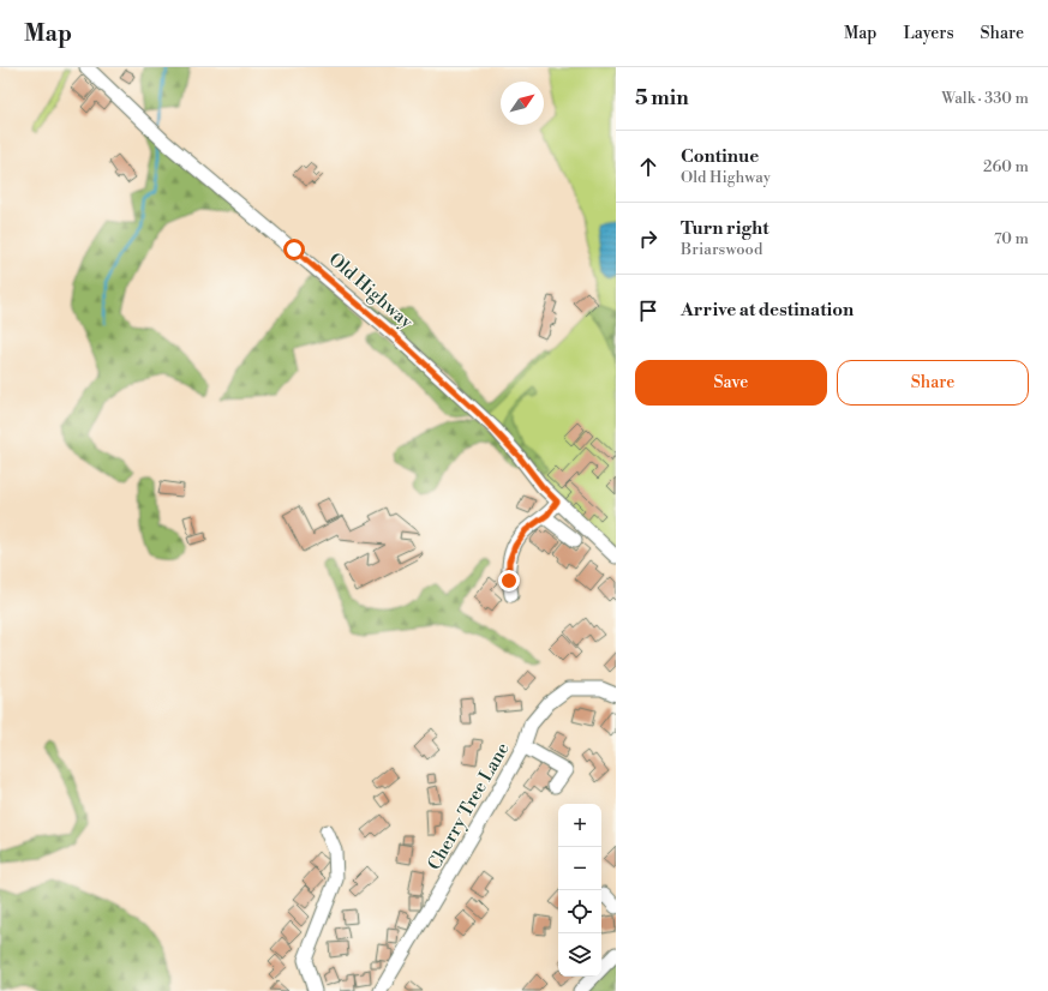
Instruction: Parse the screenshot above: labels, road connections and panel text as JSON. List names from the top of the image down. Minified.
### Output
{"streets":{"street":["Old Highway","Cherry Tree Lane"]},"north":"top right","page":{"header":"Map","nav":["Map","Layers","Share"],"heading":["5 min","Walk · 330 m"],"list":[["Continue","Old Highway","260 m"],["Turn right","Briarswood","70 m"],"Arrive at destination"],"buttons":["Save","Share"],"map_buttons":["+","−"]}}
